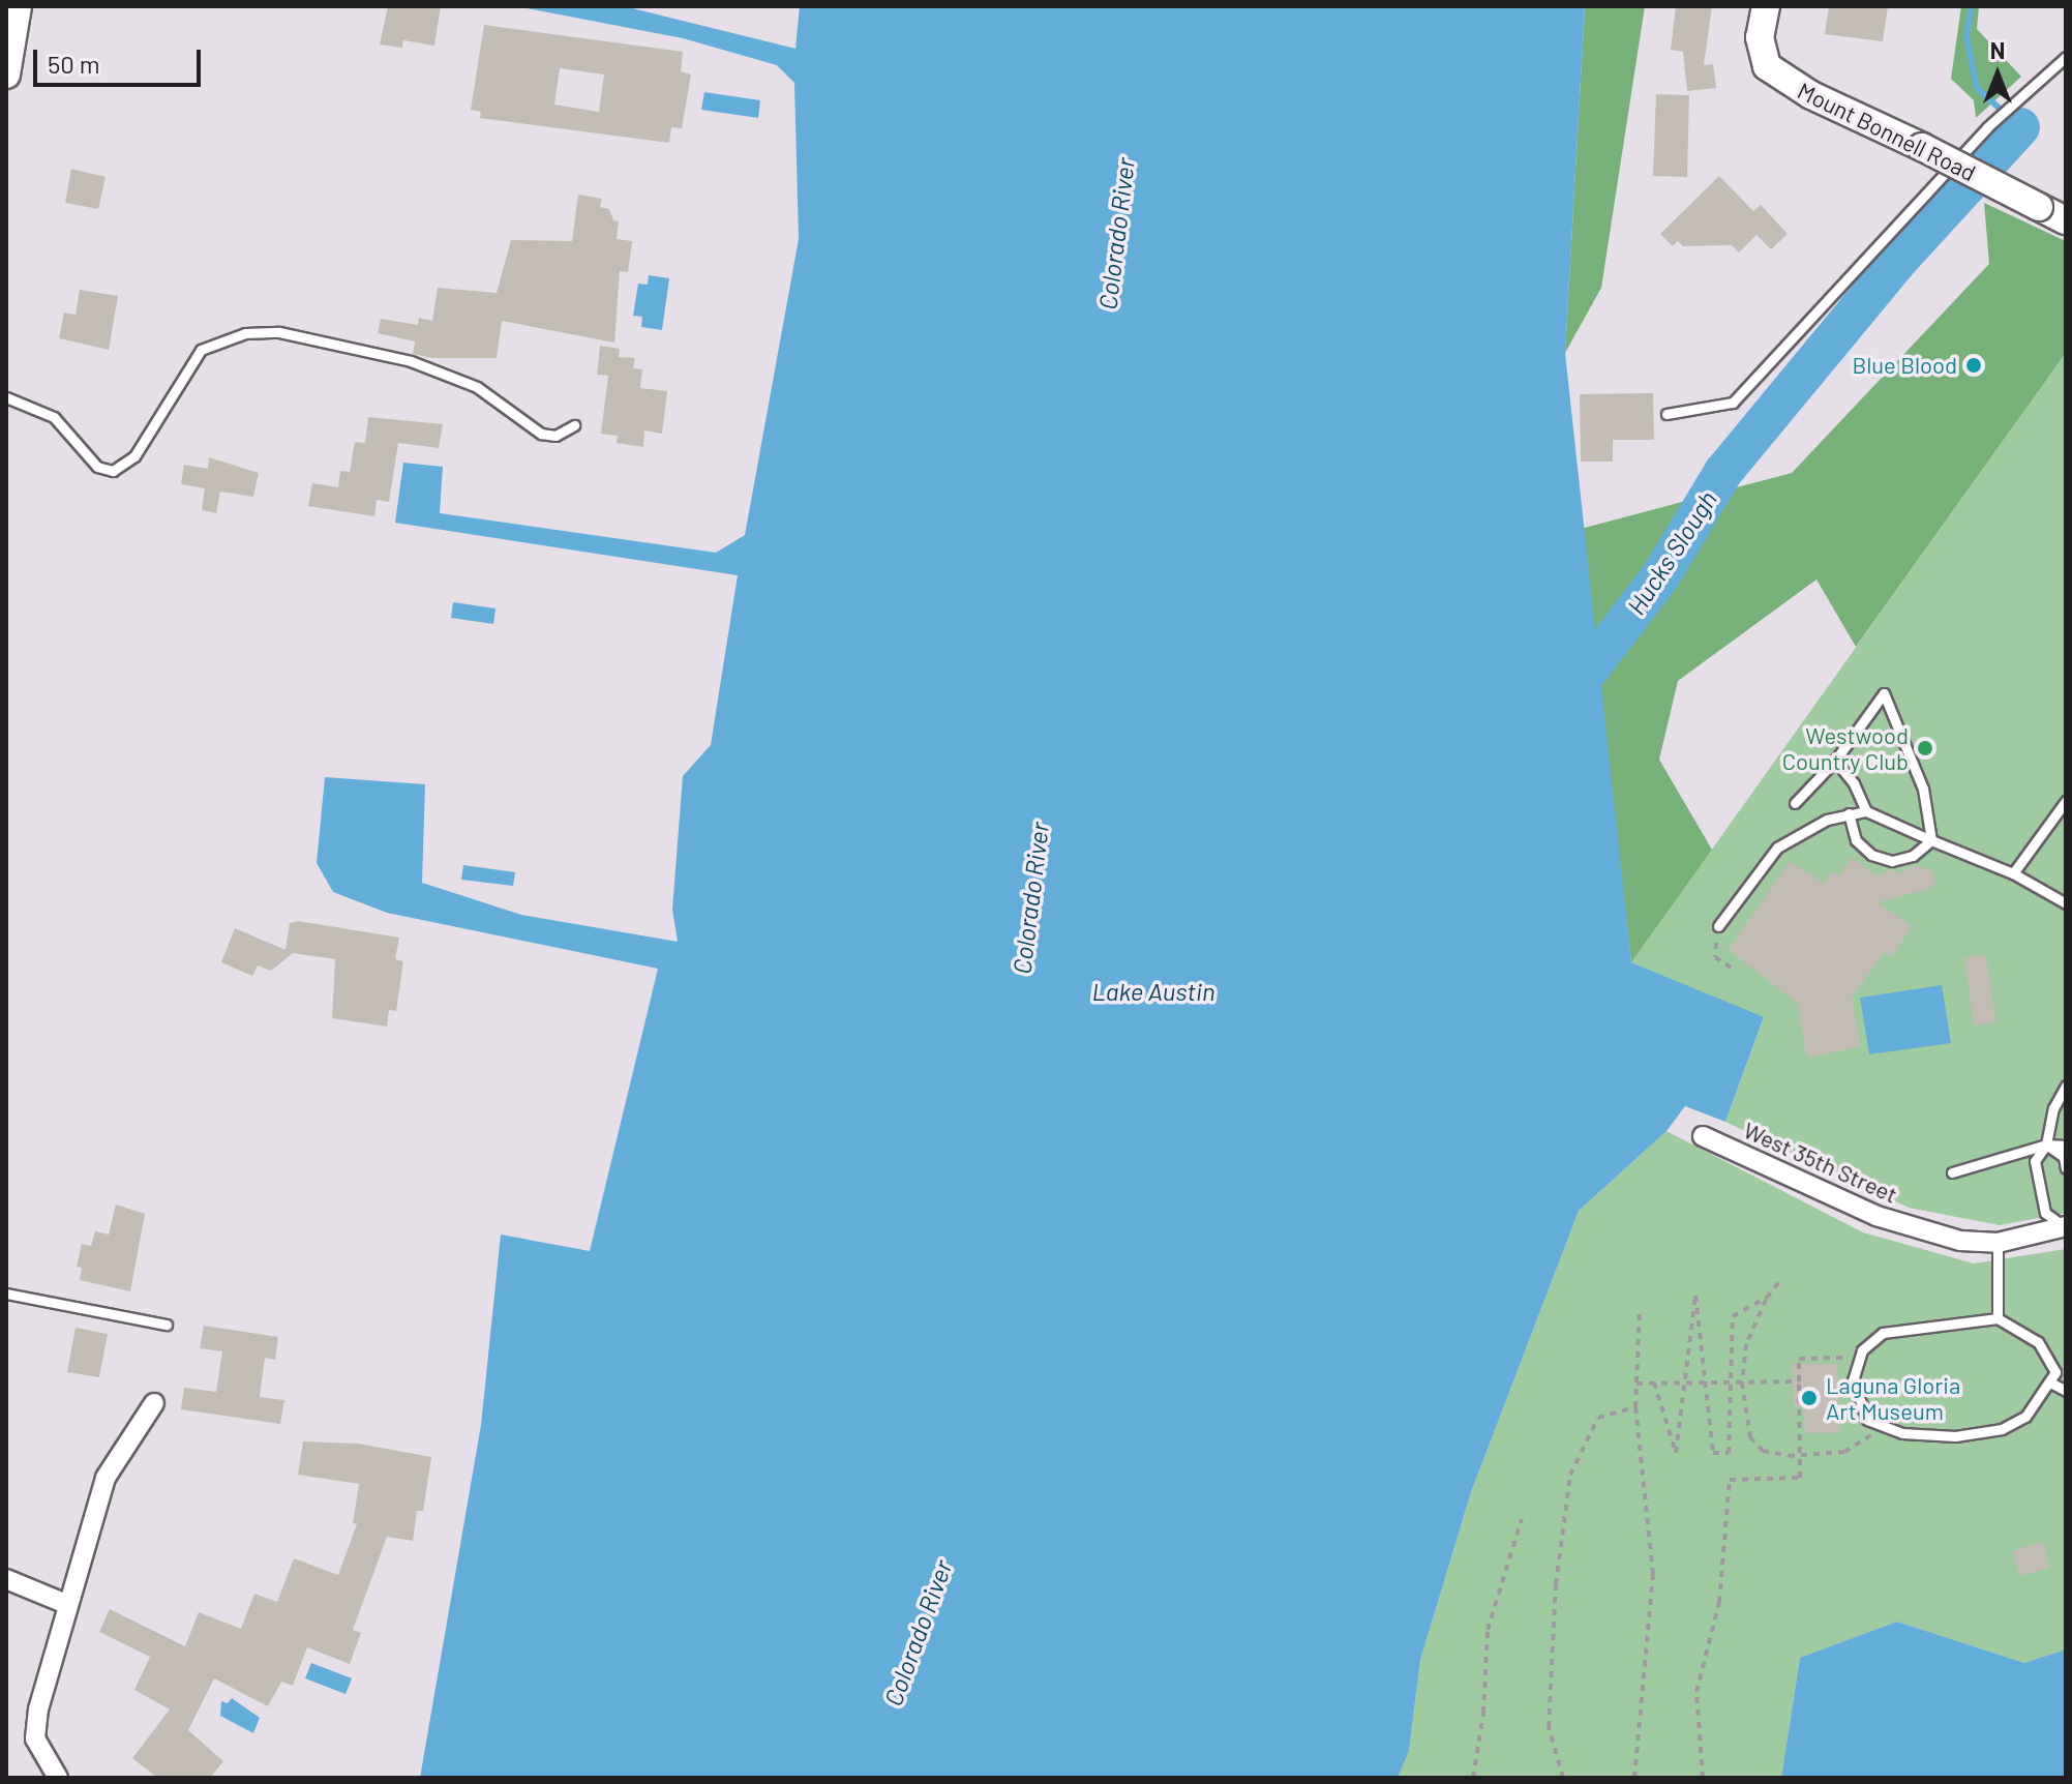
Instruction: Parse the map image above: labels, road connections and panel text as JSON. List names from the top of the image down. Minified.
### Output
{"streets":{"street":["Mount Bonnell Road","West 35th Street"]},"water":["Colorado River","Hucks Slough","Lake Austin"],"places":["Blue Blood","Westwood Country Club","Laguna Gloria Art Museum"],"scale_bar":"50 m","north":"top"}
